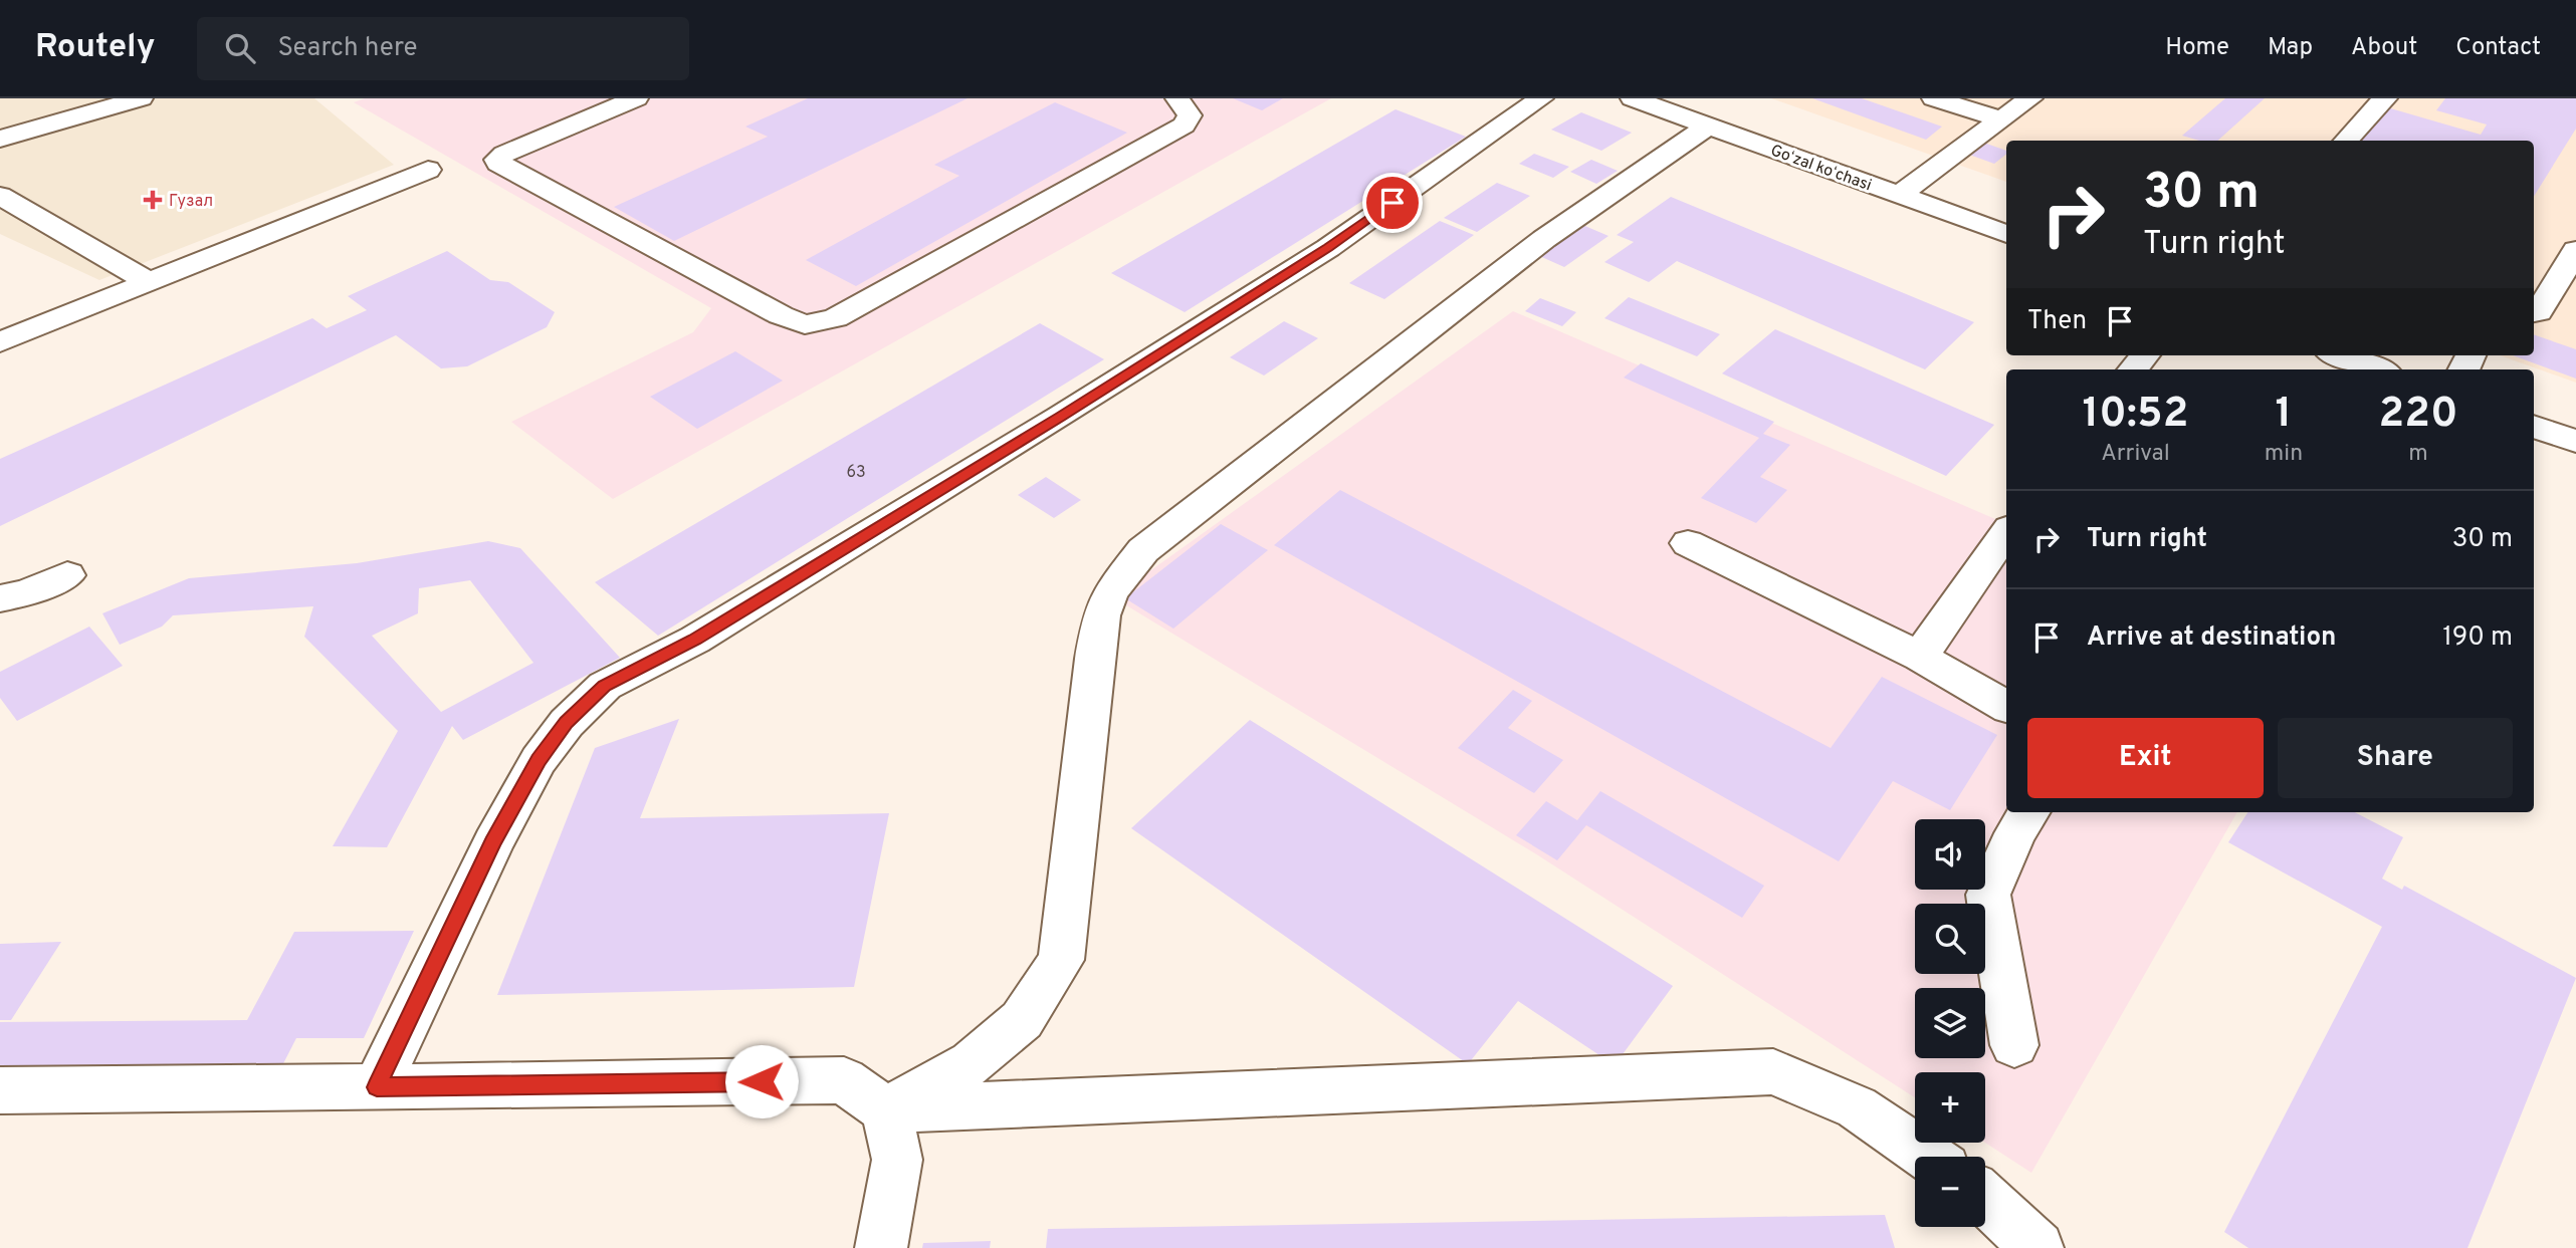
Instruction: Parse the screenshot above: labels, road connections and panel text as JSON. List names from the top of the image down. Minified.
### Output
{"streets":{"street":["Goʻzal koʻchasi"]},"places":{"health":["Гузал"]},"house_numbers":["63"],"page":{"header":"Routely","search":"Search here","nav":["Home","Map","About","Contact"],"turn":["30 m","Turn right"],"then":"Then","eta":["10:52","Arrival","1","min","220","m"],"list":[{"name":"Turn right","value":"30 m"},{"name":"Arrive at destination","value":"190 m"}],"buttons":["Exit","Share"],"map_buttons":["+","−"]}}
